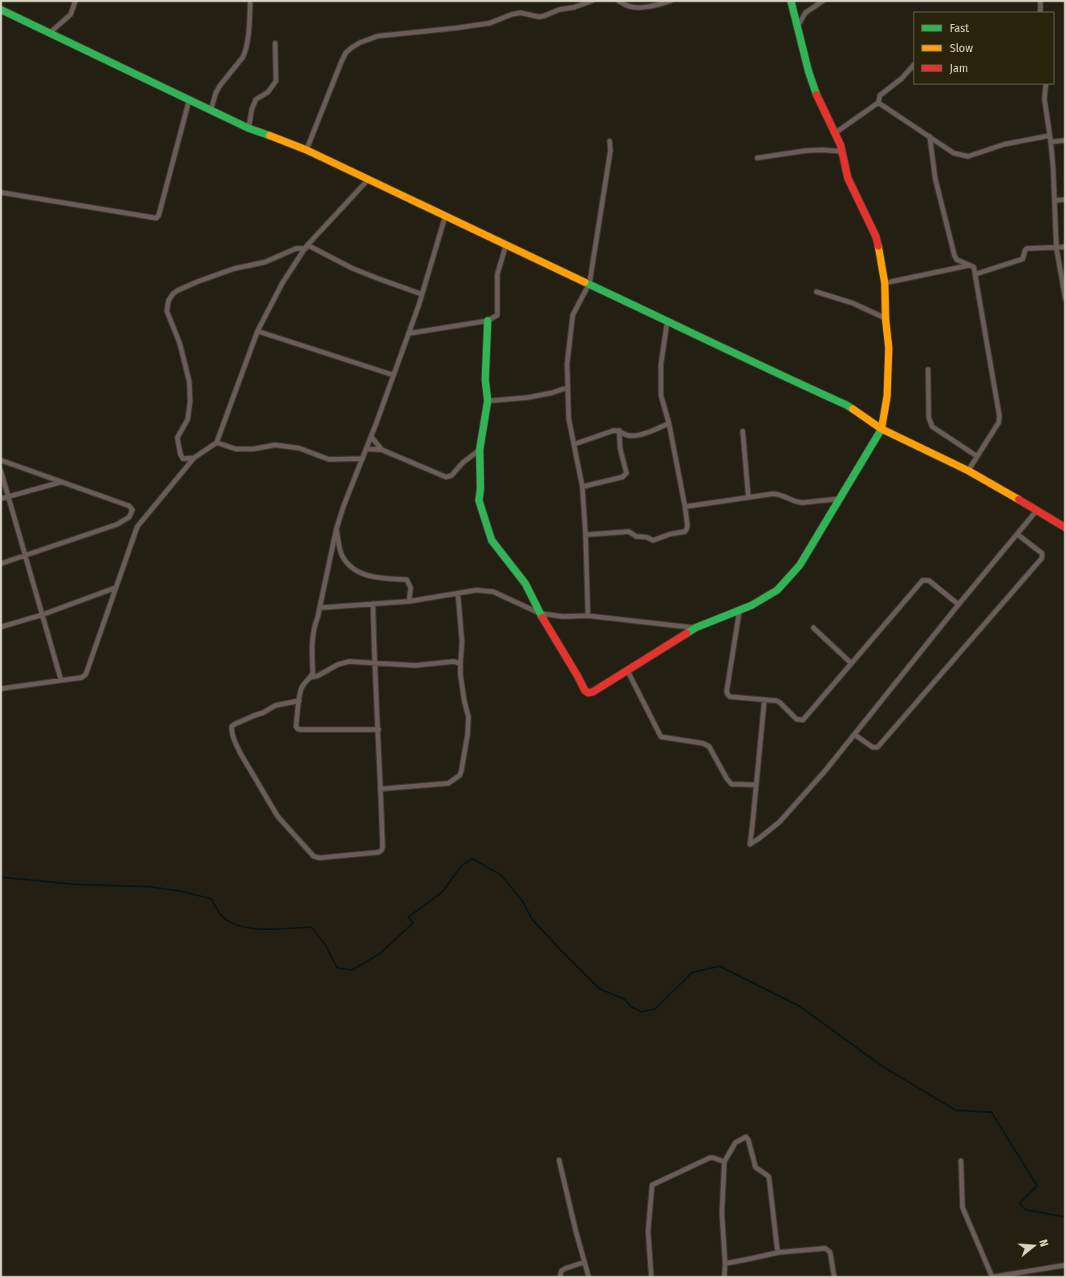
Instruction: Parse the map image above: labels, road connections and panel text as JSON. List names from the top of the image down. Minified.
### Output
{"legend":["Fast","Slow","Jam"],"north":"right"}
